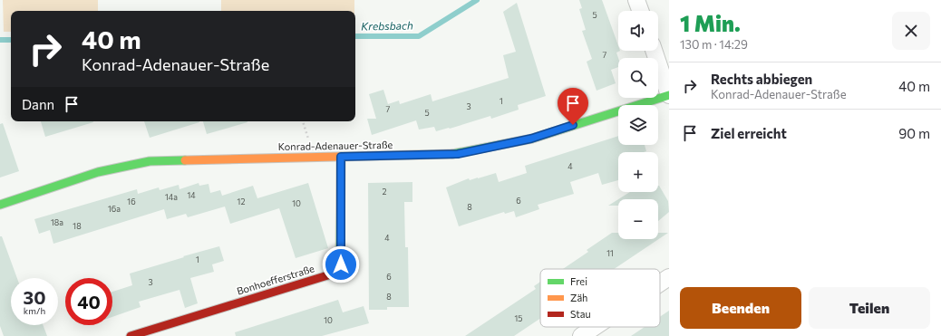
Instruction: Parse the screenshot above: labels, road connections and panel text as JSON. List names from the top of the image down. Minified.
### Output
{"streets":{"street":["Konrad-Adenauer-Straße","Bonhoefferstraße"]},"crossings":[["Konrad-Adenauer-Straße","Bonhoefferstraße"]],"water":["Krebsbach"],"house_numbers":["5","7","1","3","7","5","4","2","14","14a","6","16","12","10","8","16a","18a","18","4","11","1","6","3","8","15","10"],"legend":["Frei","Zäh","Stau"],"page":{"heading":["1 Min.","130 m · 14:29"],"map_buttons":["+","−"],"turn":["40 m","Konrad-Adenauer-Straße"],"list":[{"name":"Rechts abbiegen","note":"Konrad-Adenauer-Straße","value":"40 m"},{"name":"Ziel erreicht","value":"90 m"}],"then":"Dann","speed":"30 km/h","limit":"40","buttons":["Beenden","Teilen"]}}
